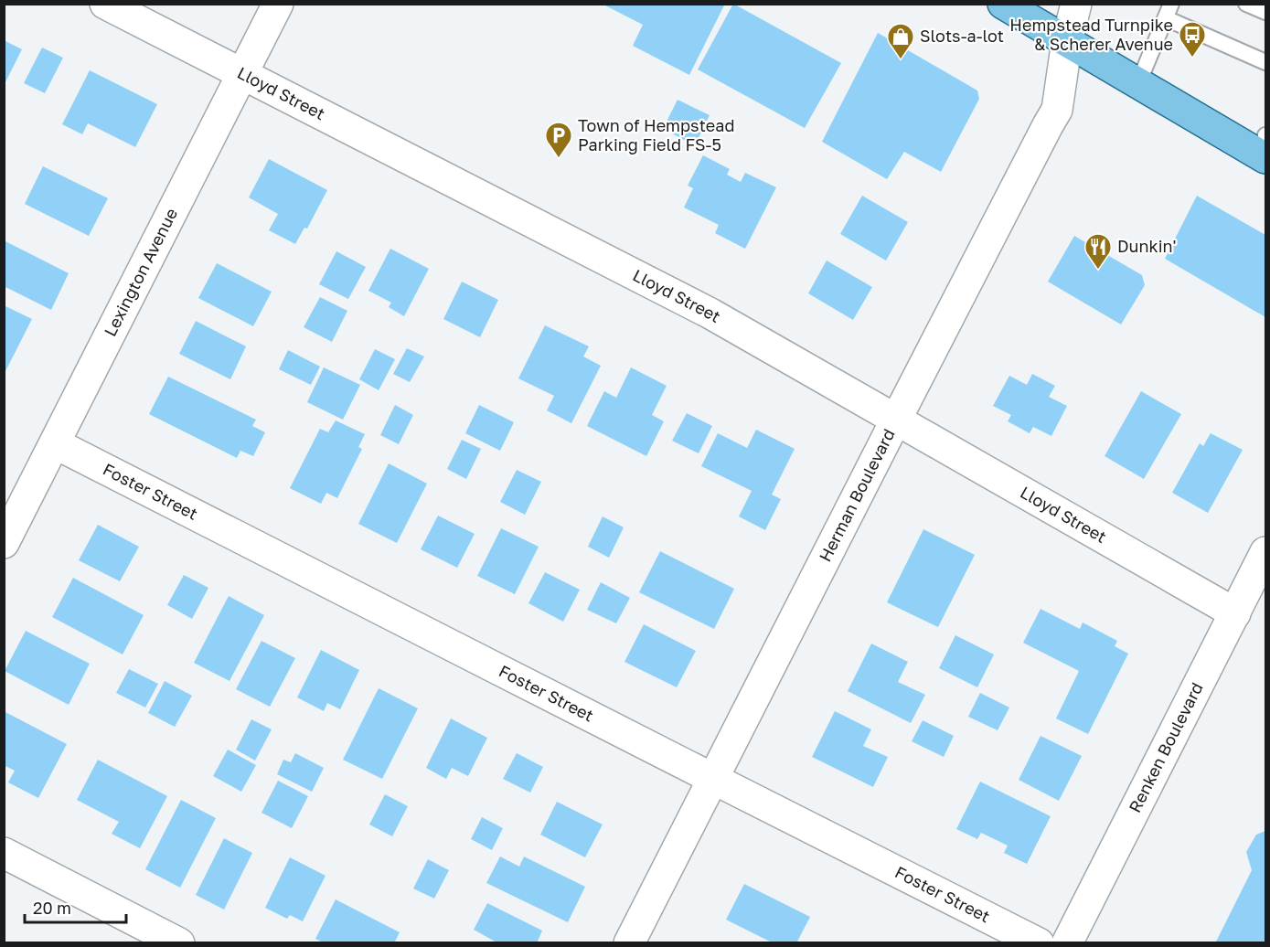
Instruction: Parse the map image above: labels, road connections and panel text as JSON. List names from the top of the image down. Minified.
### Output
{"streets":{"street":["Lloyd Street","Lexington Avenue","Foster Street","Herman Boulevard","Renken Boulevard"]},"crossings":[["Lloyd Street","Lexington Avenue"],["Lloyd Street","Herman Boulevard"],["Lloyd Street","Renken Boulevard"],["Lexington Avenue","Foster Street"],["Foster Street","Herman Boulevard"]],"places":{"bus stop":["Hempstead Turnpike & Scherer Avenue"],"shop":["Slots-a-lot"],"parking":["Town of Hempstead Parking Field FS-5"],"restaurant":["Dunkin'"]},"scale_bar":"20 m"}
